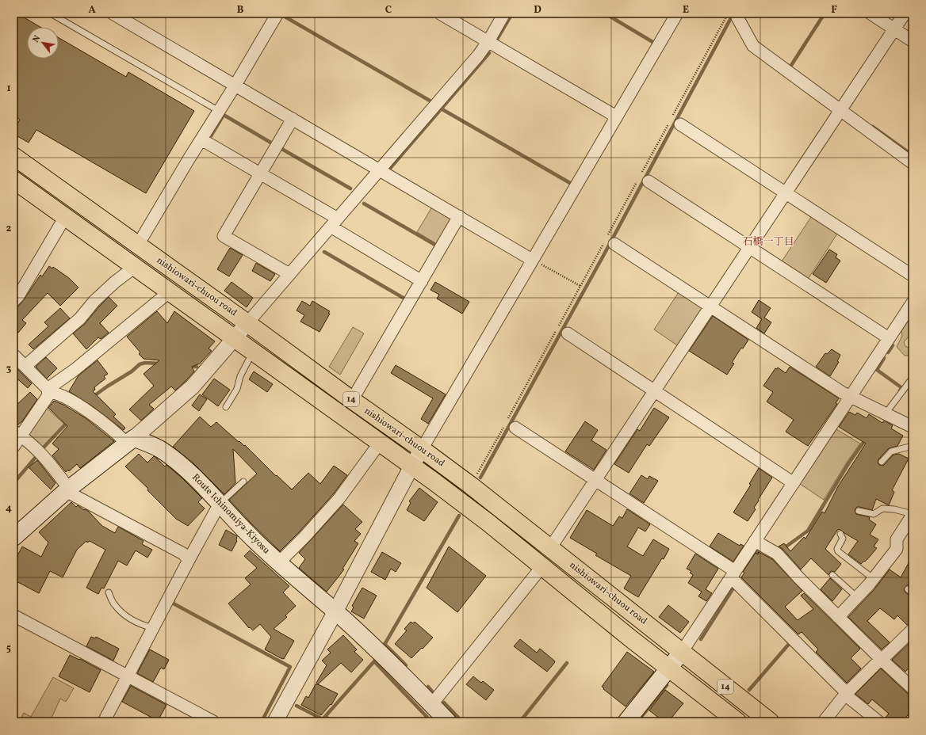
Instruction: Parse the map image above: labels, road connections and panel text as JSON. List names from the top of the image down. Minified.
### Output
{"streets":{"main road":["nishiowari-chuou road","14","Route Ichinomiya-Kiyosu"]},"districts":["石橋一丁目"],"north":"top left","grid":{"columns":["A","B","C","D","E","F"],"rows":["1","2","3","4","5"]}}
